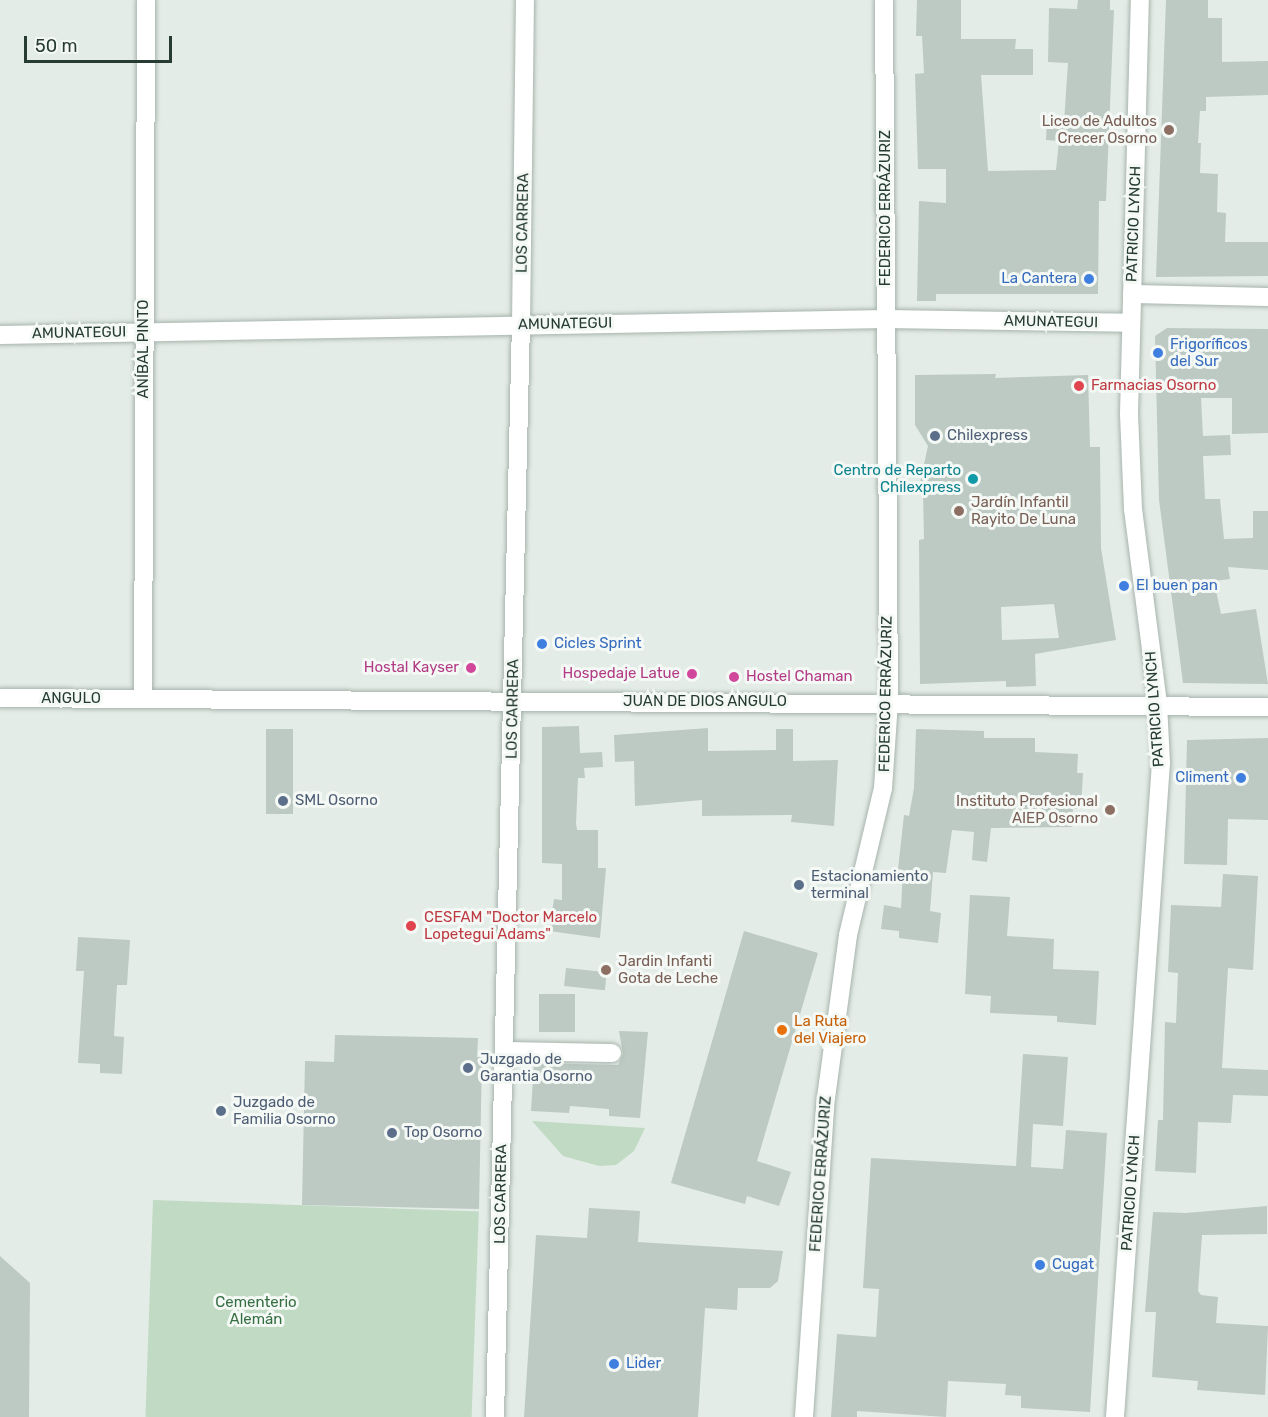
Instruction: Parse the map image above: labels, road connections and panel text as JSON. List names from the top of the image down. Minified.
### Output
{"streets":{"street":["FEDERICO ERRÁZURIZ","LOS CARRERA","PATRICIO LYNCH","AMUNATEGUI","ANÍBAL PINTO","ANGULO","JUAN DE DIOS ANGULO"]},"crossings":[["FEDERICO ERRÁZURIZ","AMUNATEGUI"],["FEDERICO ERRÁZURIZ","JUAN DE DIOS ANGULO"],["LOS CARRERA","AMUNATEGUI"],["LOS CARRERA","JUAN DE DIOS ANGULO"],["PATRICIO LYNCH","AMUNATEGUI"],["PATRICIO LYNCH","JUAN DE DIOS ANGULO"],["AMUNATEGUI","ANÍBAL PINTO"],["ANÍBAL PINTO","ANGULO"],["ANÍBAL PINTO","JUAN DE DIOS ANGULO"],["ANGULO","JUAN DE DIOS ANGULO"]],"parks":["Cementerio Alemán"],"places":["Liceo de Adultos Crecer Osorno","La Cantera","Frigoríficos del Sur","Farmacias Osorno","Chilexpress","Centro de Reparto Chilexpress","Jardín Infantil Rayito De Luna","El buen pan","Cicles Sprint","Hostal Kayser","Hospedaje Latue","Hostel Chaman","Climent","SML Osorno","Instituto Profesional AIEP Osorno","Estacionamiento terminal","CESFAM \"Doctor Marcelo Lopetegui Adams\"","Jardin Infanti Gota de Leche","La Ruta del Viajero","Juzgado de Garantia Osorno","Juzgado de Familia Osorno","Top Osorno","Cugat","Lider"],"scale_bar":"50 m"}
